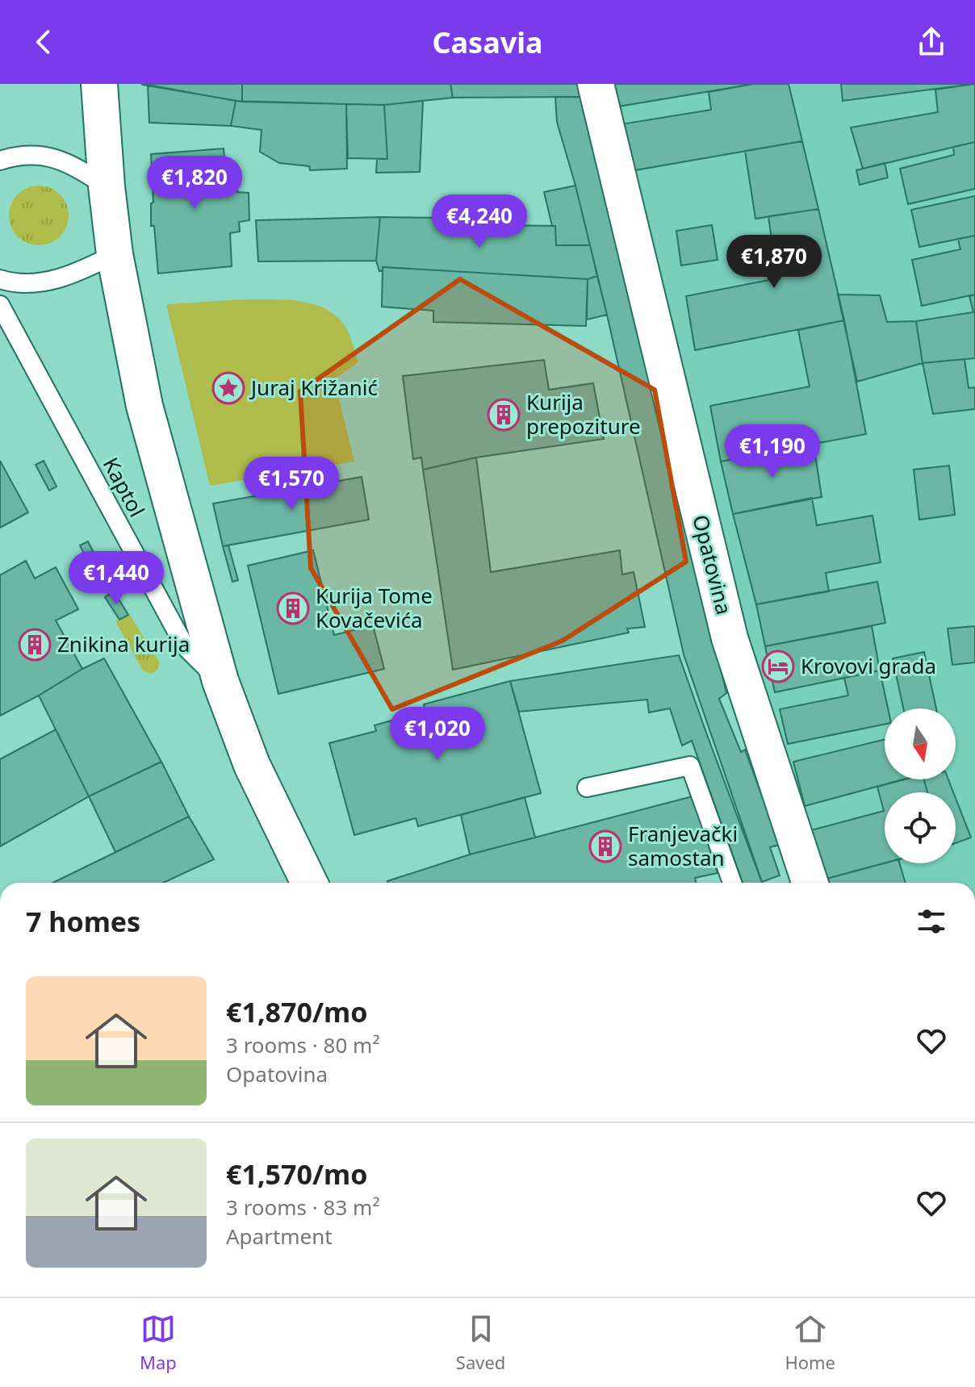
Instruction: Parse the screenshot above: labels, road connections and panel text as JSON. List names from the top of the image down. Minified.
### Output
{"streets":{"street":["Opatovina"],"lane":["Kaptol"]},"places":{"place":["Juraj Križanić"],"building":["Kurija prepoziture","Kurija Tome Kovačevića","Znikina kurija","Franjevački samostan"],"hotel":["Krovovi grada"]},"north":"bottom","page":{"header":"Casavia","price":["€1,820","€4,240","€1,870","€1,190","€1,570","€1,440","€1,020"],"heading":"7 homes","list":[{"name":"€1,870/mo","note":"3 rooms · 80 m² · Opatovina"},{"name":"€1,570/mo","note":"3 rooms · 83 m² · Apartment"}],"tabs":["Map","Saved","Home"]}}
